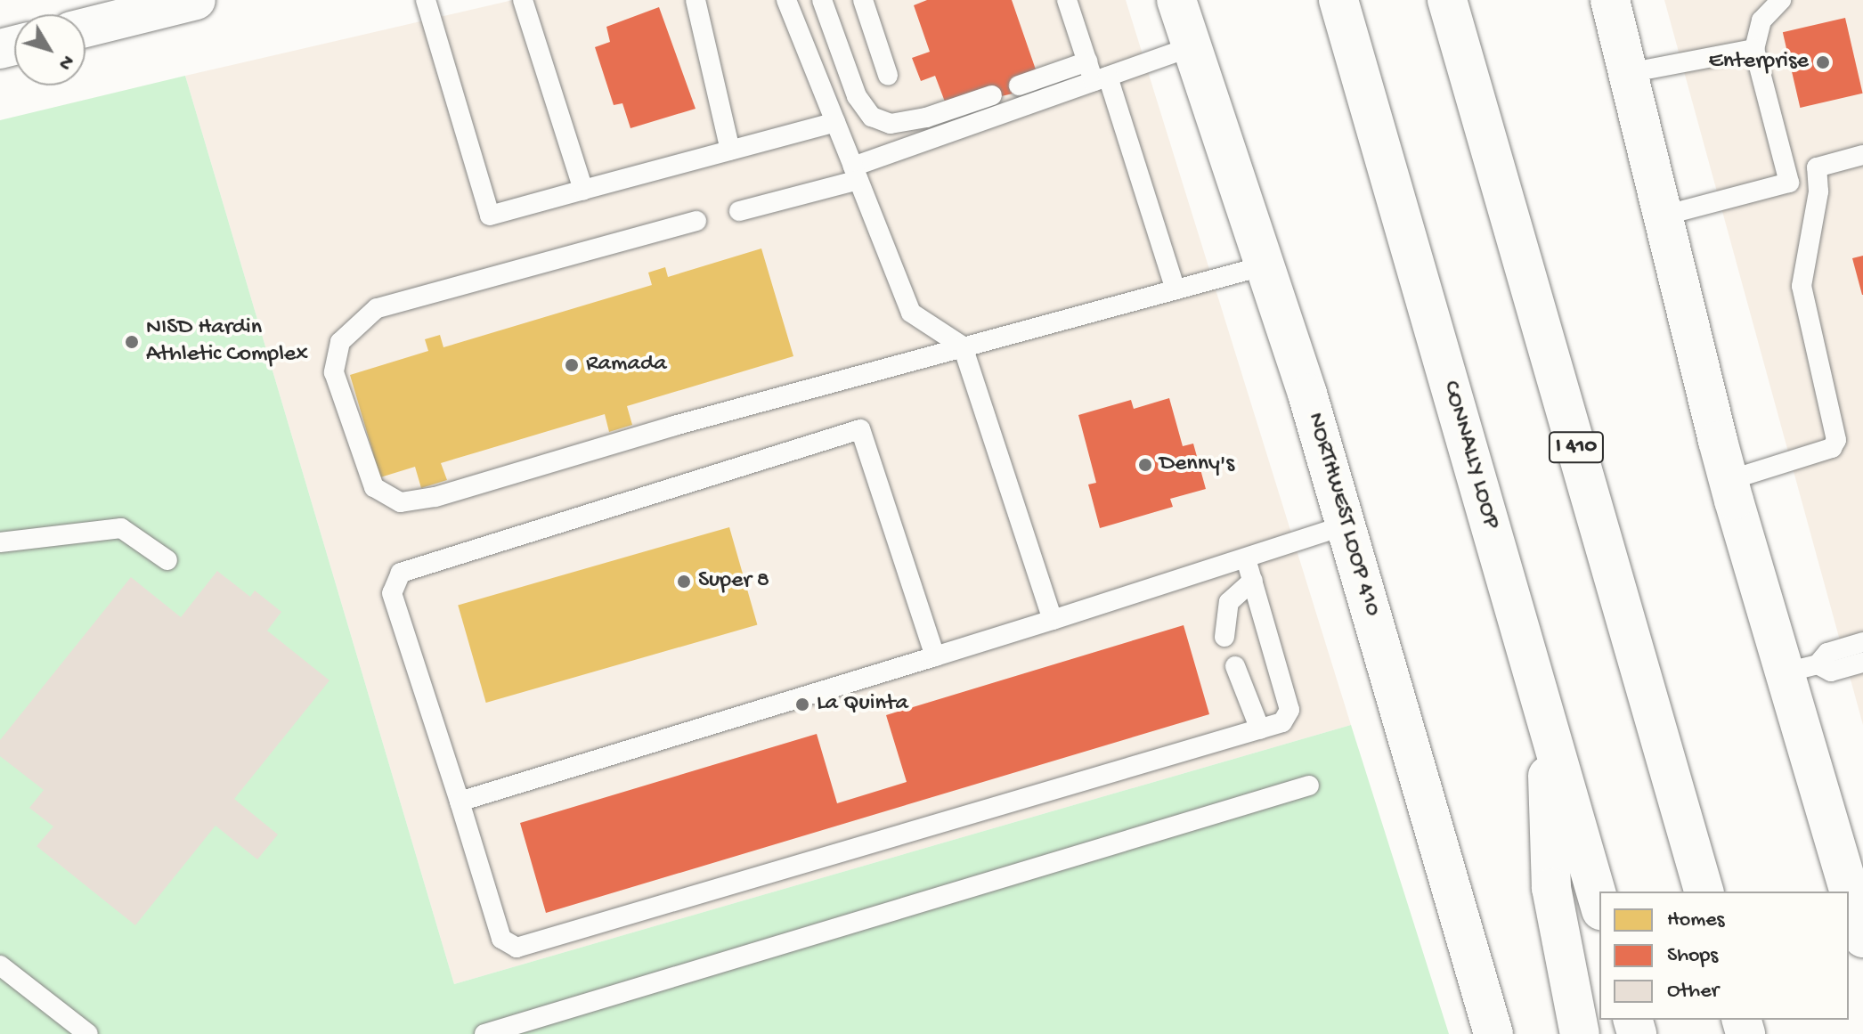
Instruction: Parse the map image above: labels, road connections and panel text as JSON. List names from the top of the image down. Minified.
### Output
{"streets":{"main road":["I 410","CONNALLY LOOP","NORTHWEST LOOP 410"]},"places":["Enterprise","NISD Hardin Athletic Complex","Ramada","Denny's","Super 8","La Quinta"],"legend":["Homes","Shops","Other"],"north":"bottom right"}
